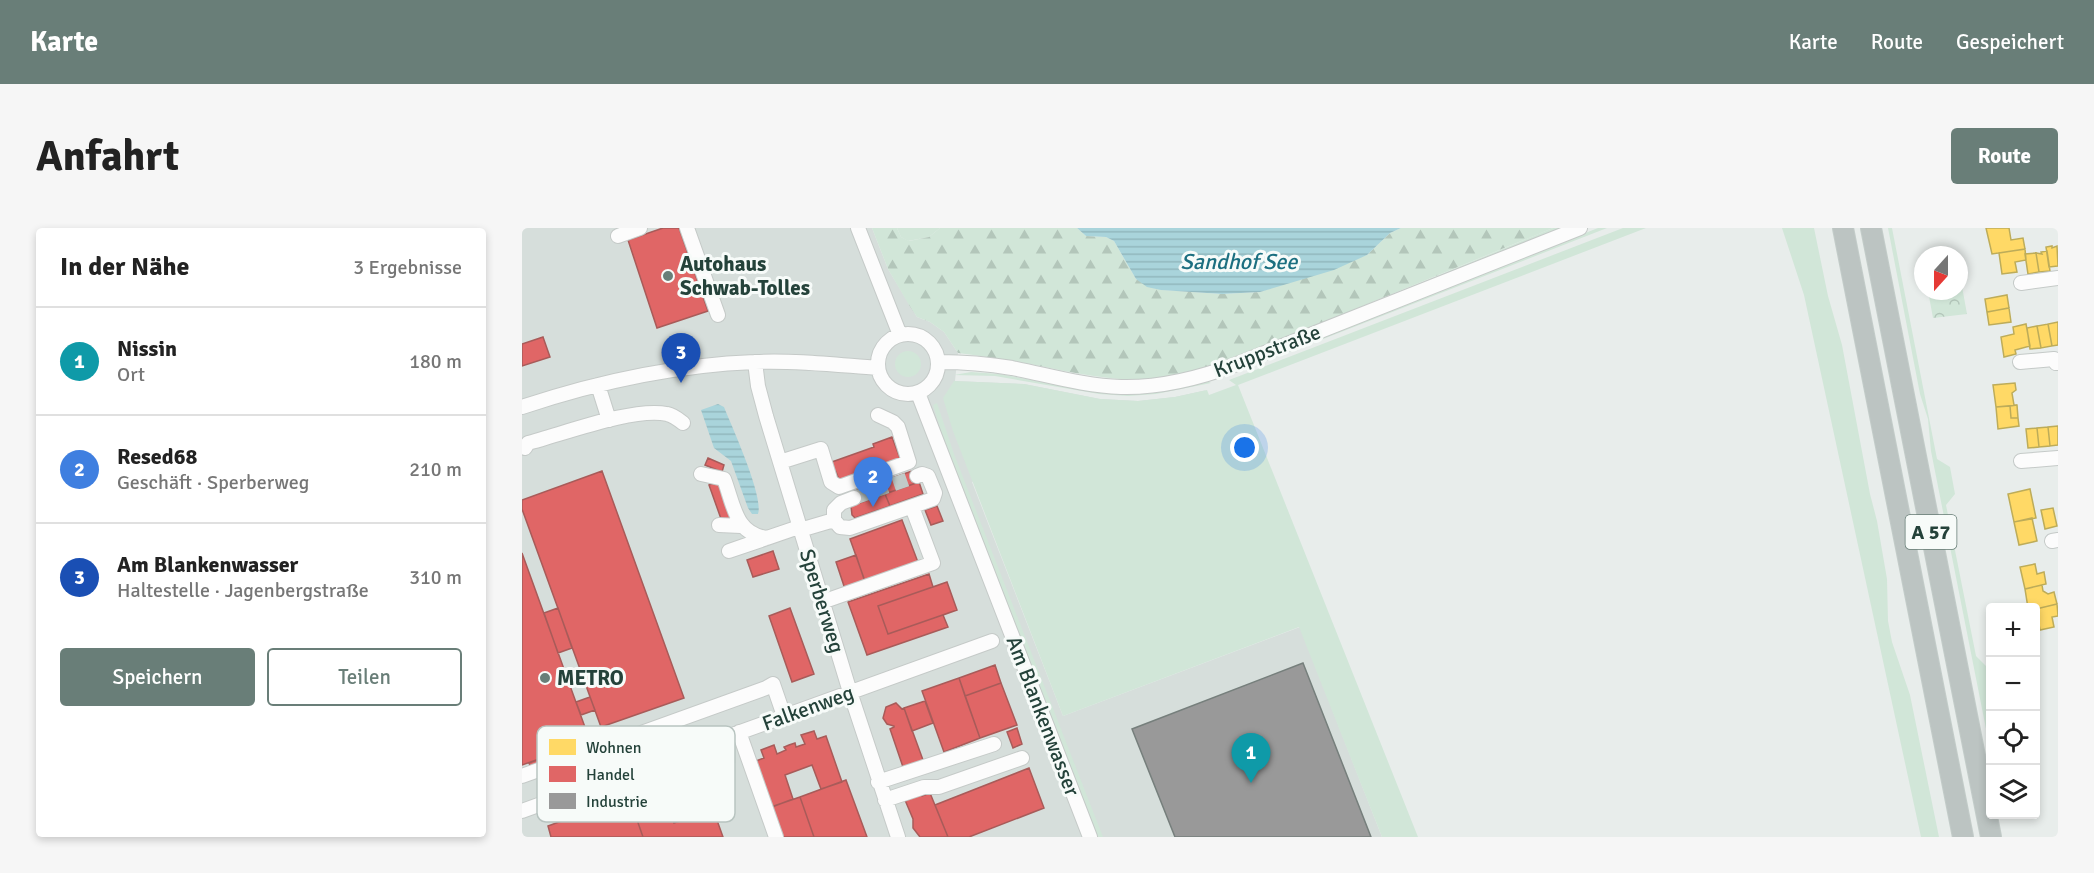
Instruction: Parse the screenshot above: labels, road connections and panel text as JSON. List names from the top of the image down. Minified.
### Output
{"streets":{"highway":["A 57"],"street":["Kruppstraße","Sperberweg","Falkenweg","Am Blankenwasser"]},"crossings":[["Kruppstraße","Am Blankenwasser"],["Sperberweg","Falkenweg"]],"water":["Sandhof See"],"places":["Autohaus Schwab-Tolles","METRO"],"legend":["Wohnen","Handel","Industrie"],"north":"bottom","page":{"header":"Karte","nav":["Karte","Route","Gespeichert"],"buttons":["Route",["Speichern","Teilen"]],"title":"Anfahrt","heading":["In der Nähe","3 Ergebnisse"],"list":[{"mark":"1","name":"Nissin","note":"Ort","value":"180 m"},{"mark":"2","name":"Resed68","note":"Geschäft · Sperberweg","value":"210 m"},{"mark":"3","name":"Am Blankenwasser","note":"Haltestelle · Jagenbergstraße","value":"310 m"}],"pins":["3","2","1"],"map_buttons":["+","−"]}}
